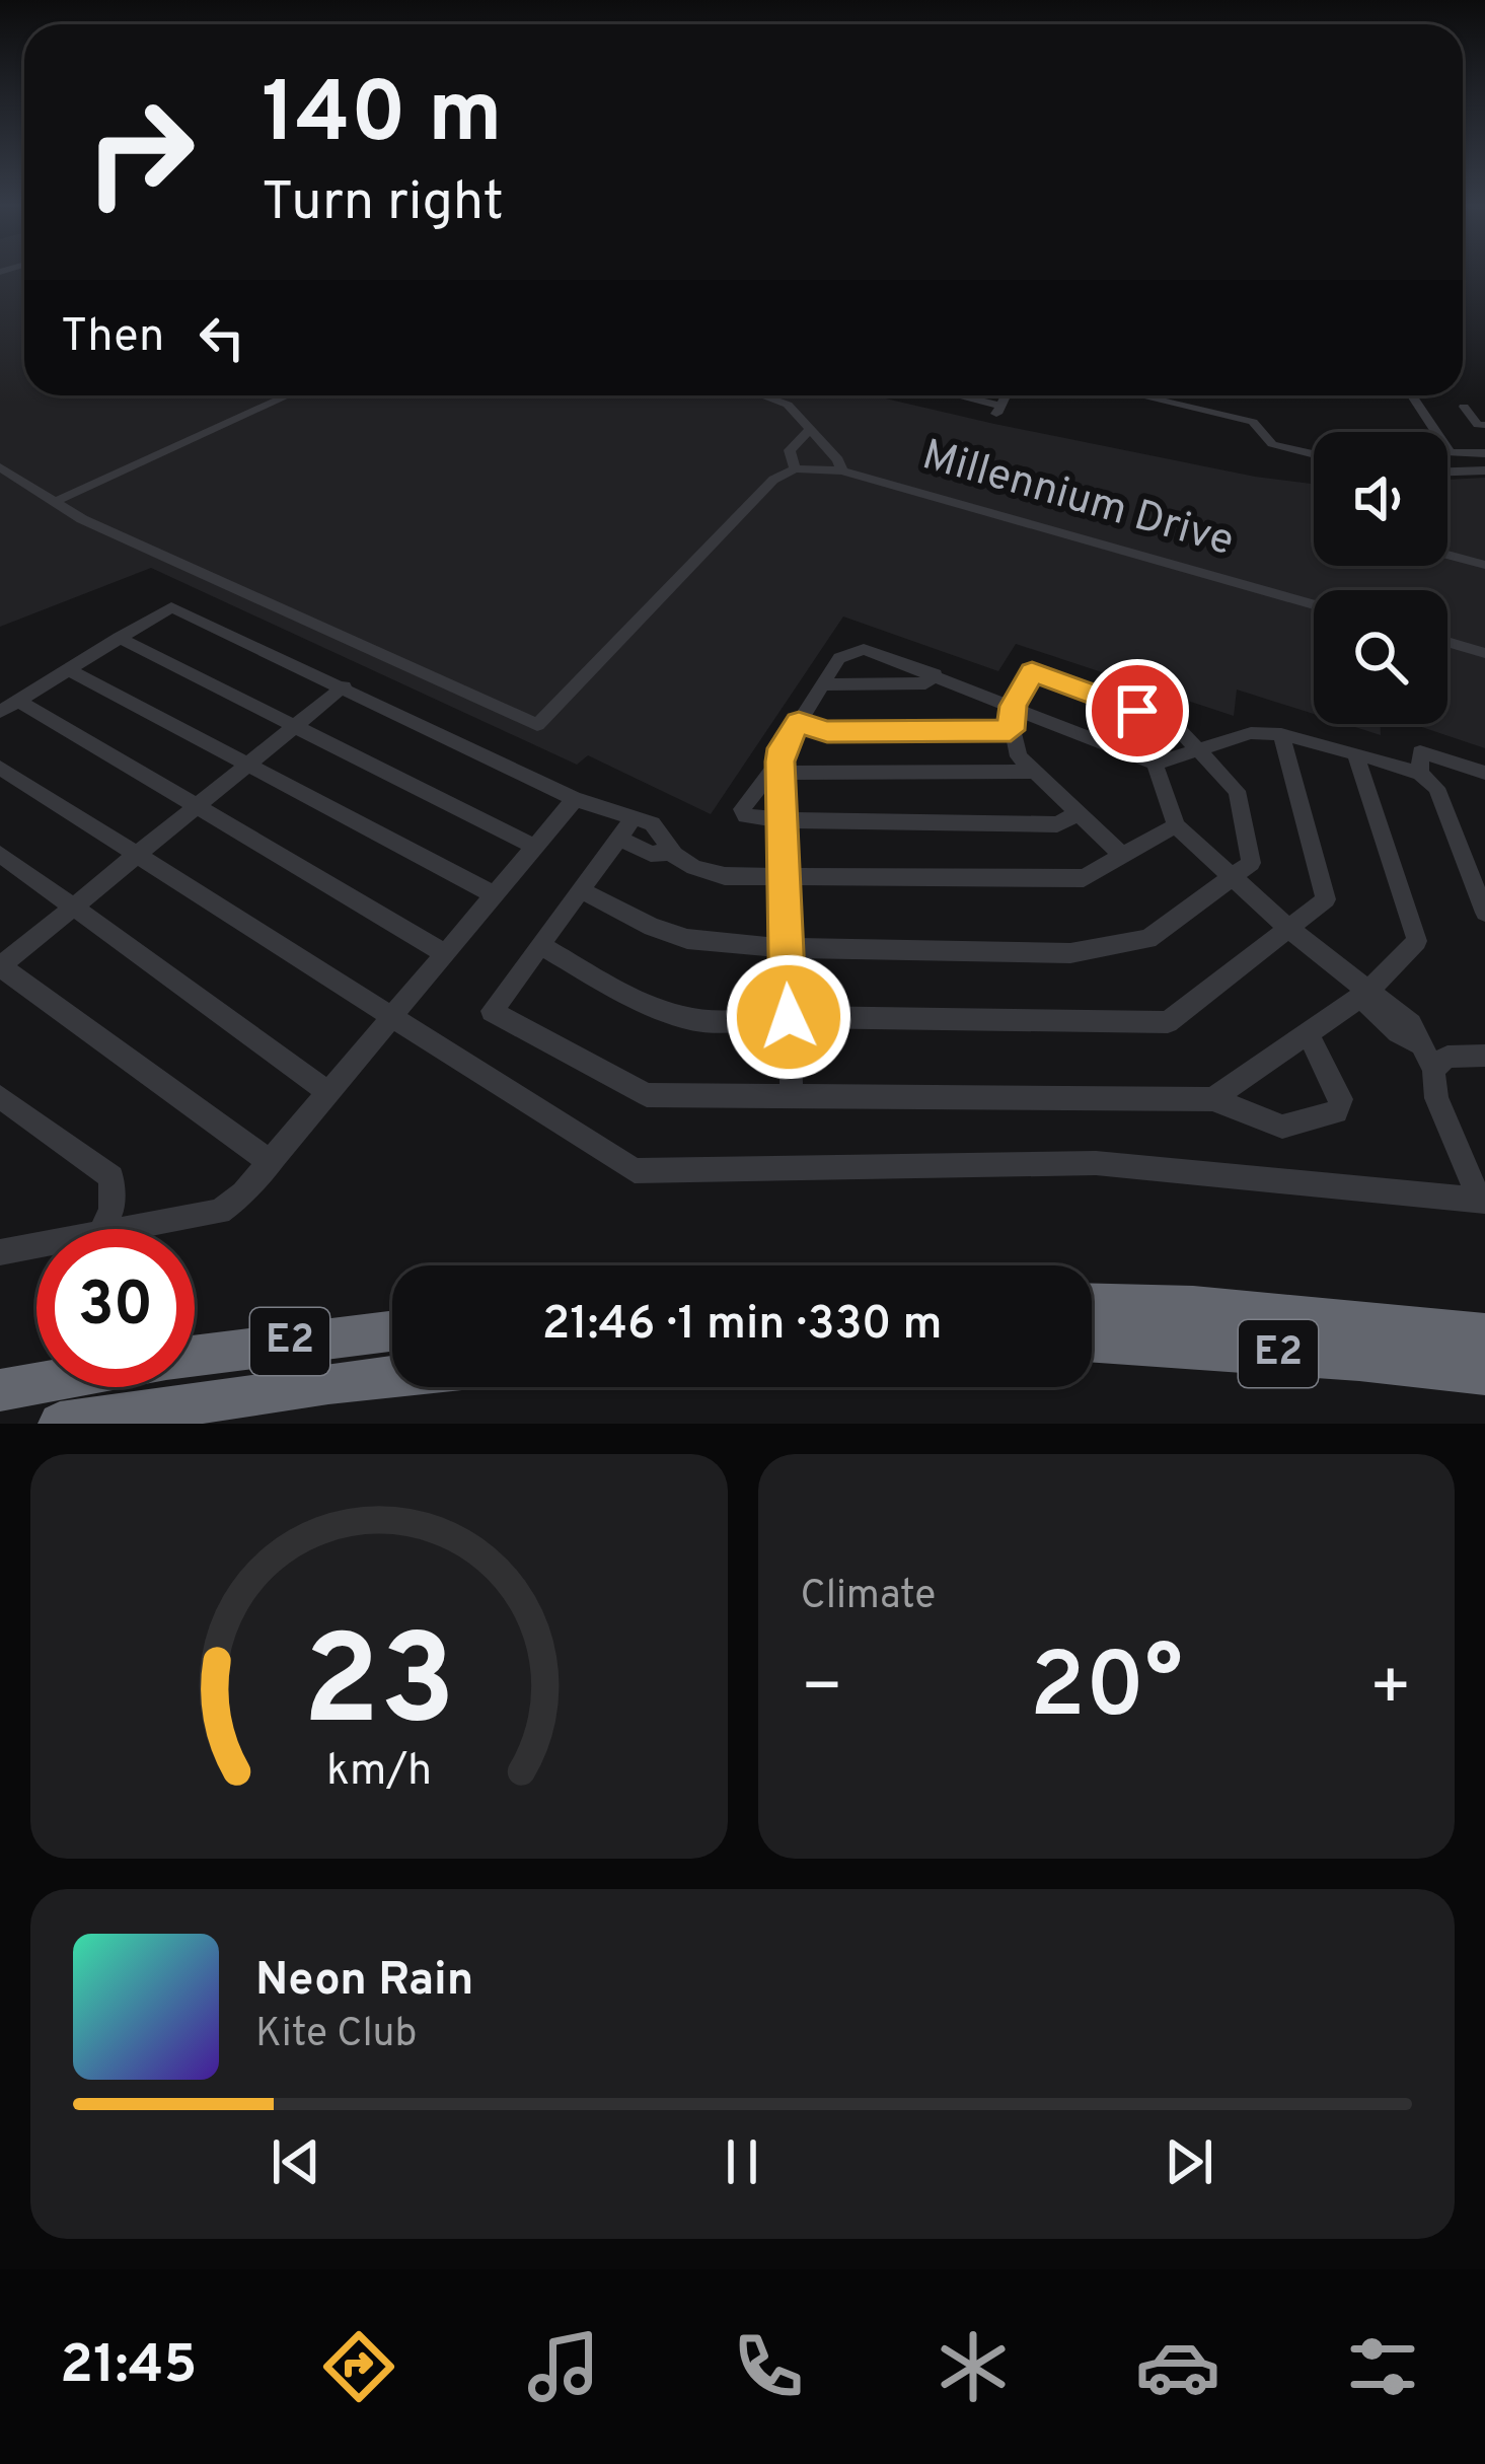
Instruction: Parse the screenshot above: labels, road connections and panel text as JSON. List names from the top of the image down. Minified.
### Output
{"streets":{"highway":["E2"],"street":["Millennium Drive"]},"page":{"turn":["140 m","Turn right"],"then":"Then","limit":"30","trip":"21:46 · 1 min · 330 m","tile":"Climate","heat":["−","20°","+"],"song":["Neon Rain","Kite Club"],"tabs":"21:45","gauge":["23","km/h"]}}
